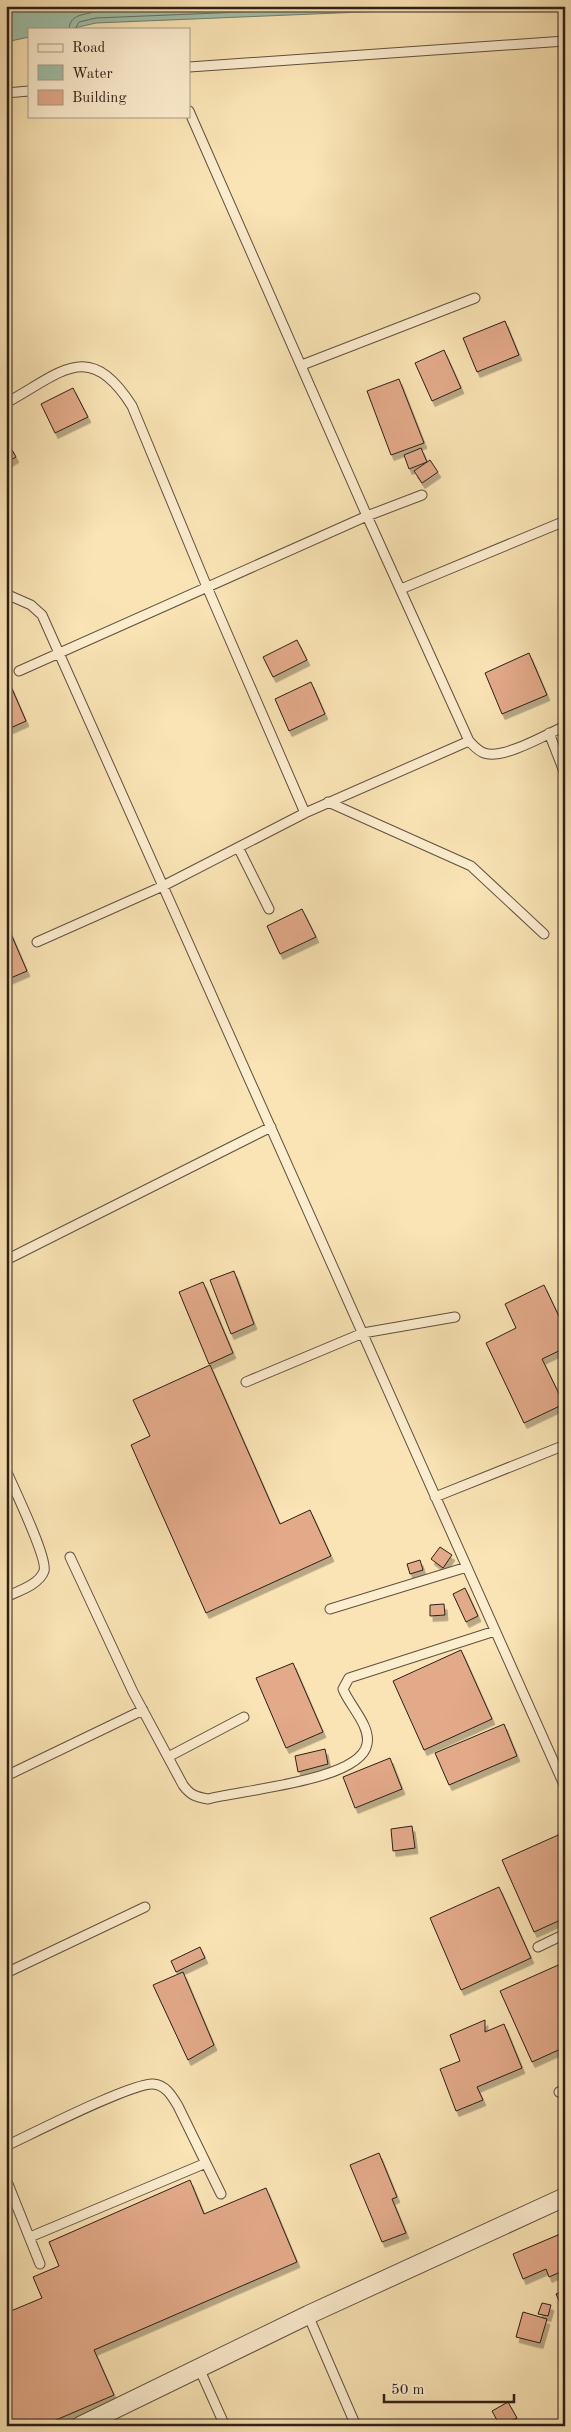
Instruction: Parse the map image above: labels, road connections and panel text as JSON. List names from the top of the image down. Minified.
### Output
{"legend":["Road","Water","Building"],"scale_bar":"50 m"}
